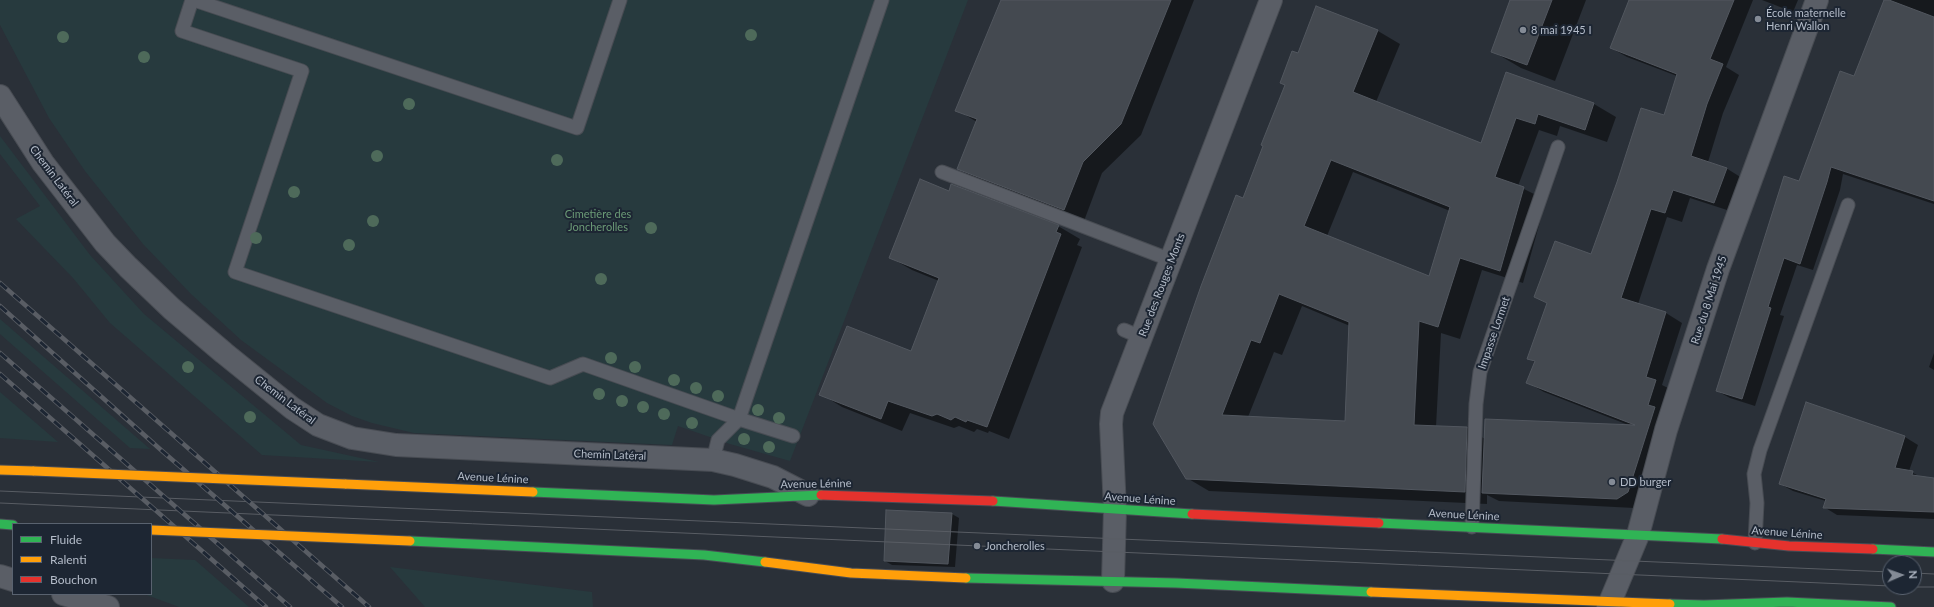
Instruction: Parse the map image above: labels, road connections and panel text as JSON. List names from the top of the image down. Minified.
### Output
{"streets":{"main road":["Avenue Lénine"],"street":["Chemin Latéral","Rue des Rouges Monts","Rue du 8 Mai 1945"],"lane":["Impasse Lormet"]},"crossings":[["Chemin Latéral","Avenue Lénine"],["Rue des Rouges Monts","Avenue Lénine"],["Rue du 8 Mai 1945","Avenue Lénine"],["Impasse Lormet","Avenue Lénine"]],"parks":["Cimetière des Joncherolles"],"places":["École maternelle Henri Wallon","8 mai 1945 I","DD burger","Joncherolles"],"legend":["Fluide","Ralenti","Bouchon"],"north":"right"}
